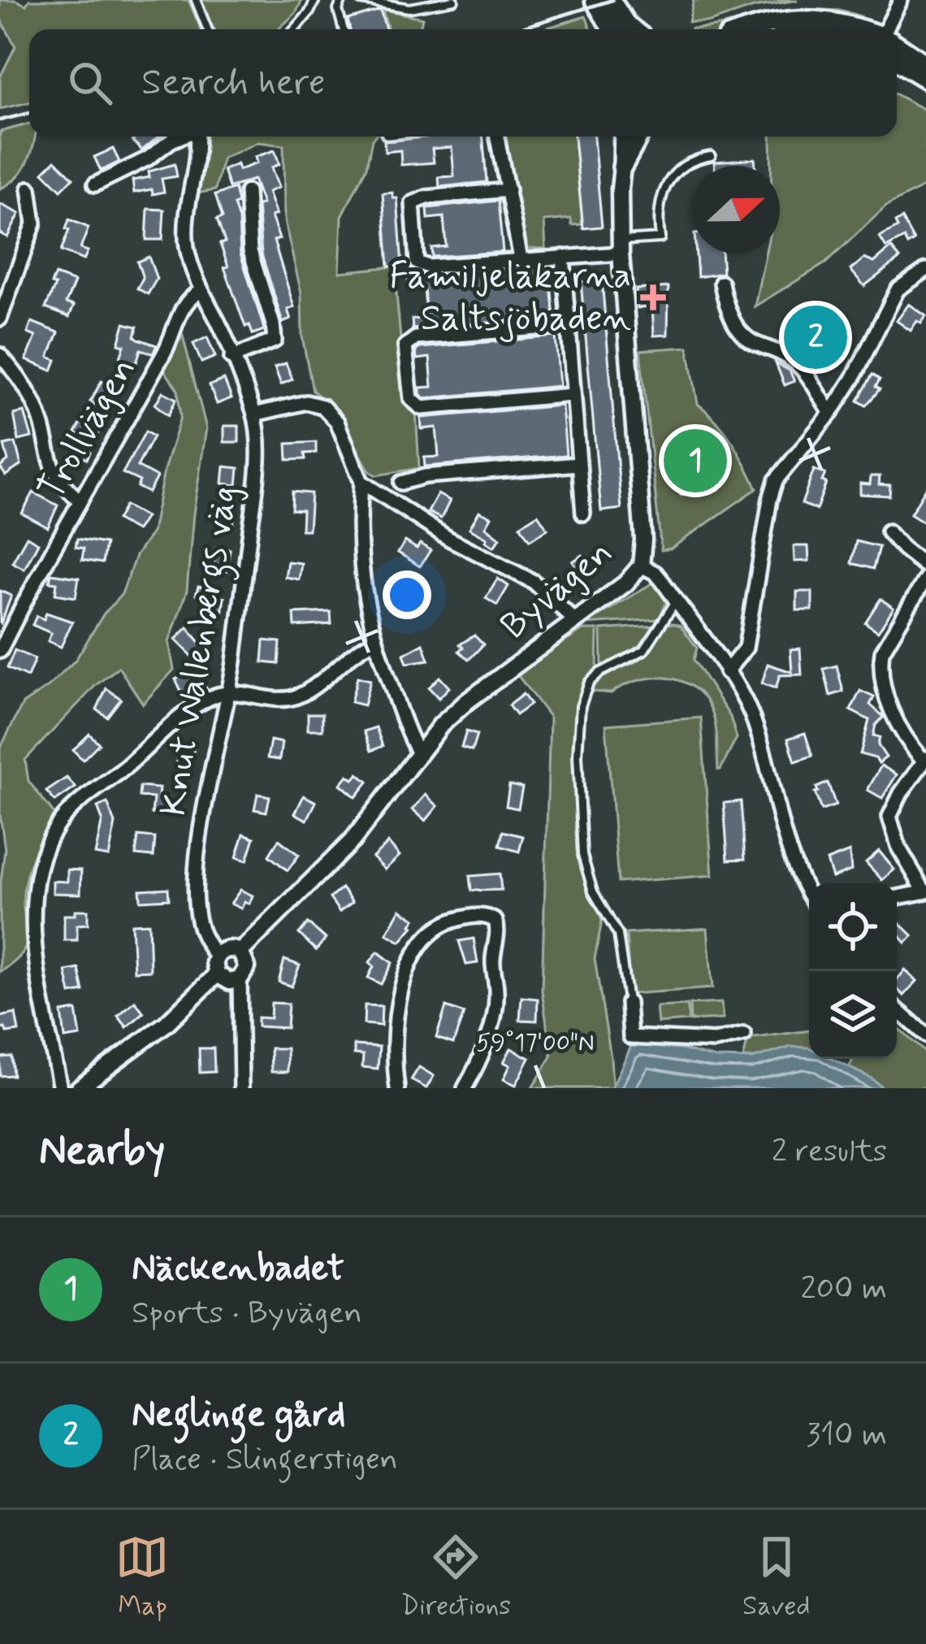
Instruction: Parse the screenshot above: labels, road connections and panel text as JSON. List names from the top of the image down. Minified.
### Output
{"streets":{"street":["Trollvägen","Byvägen","Knut Wallenbergs väg"]},"crossings":[["Trollvägen","Knut Wallenbergs väg"],["Byvägen","Knut Wallenbergs väg"]],"places":{"health":["Familjeläkarna Saltsjöbaden"]},"north":"right","page":{"search":"Search here","pins":["2","1"],"heading":["Nearby","2 results"],"list":[{"mark":"1","name":"Näckenbadet","note":"Sports · Byvägen","value":"200 m"},{"mark":"2","name":"Neglinge gård","note":"Place · Slingerstigen","value":"310 m"}],"nav":["Map","Directions","Saved"]},"coordinates":["59°17'00\"N"]}
